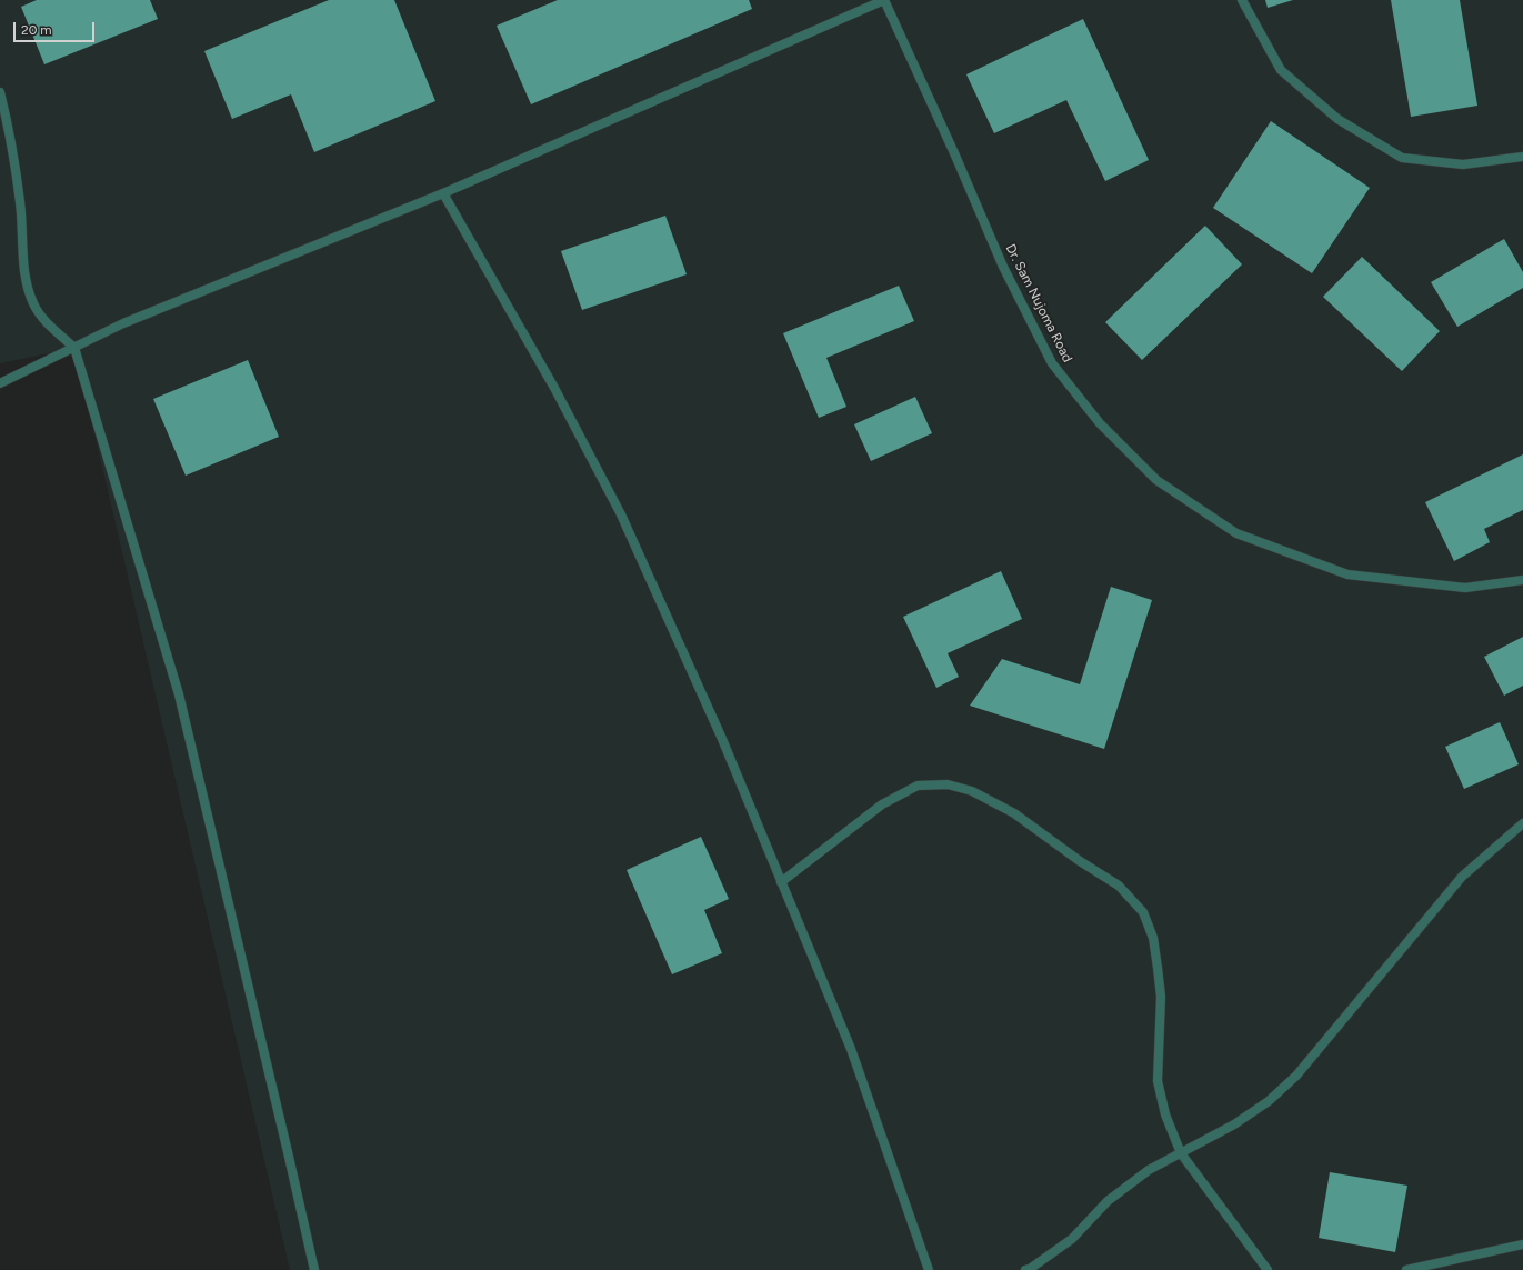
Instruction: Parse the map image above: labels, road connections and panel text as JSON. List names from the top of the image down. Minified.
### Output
{"streets":{"street":["Dr. Sam Nujoma Road"]},"scale_bar":"20 m"}
